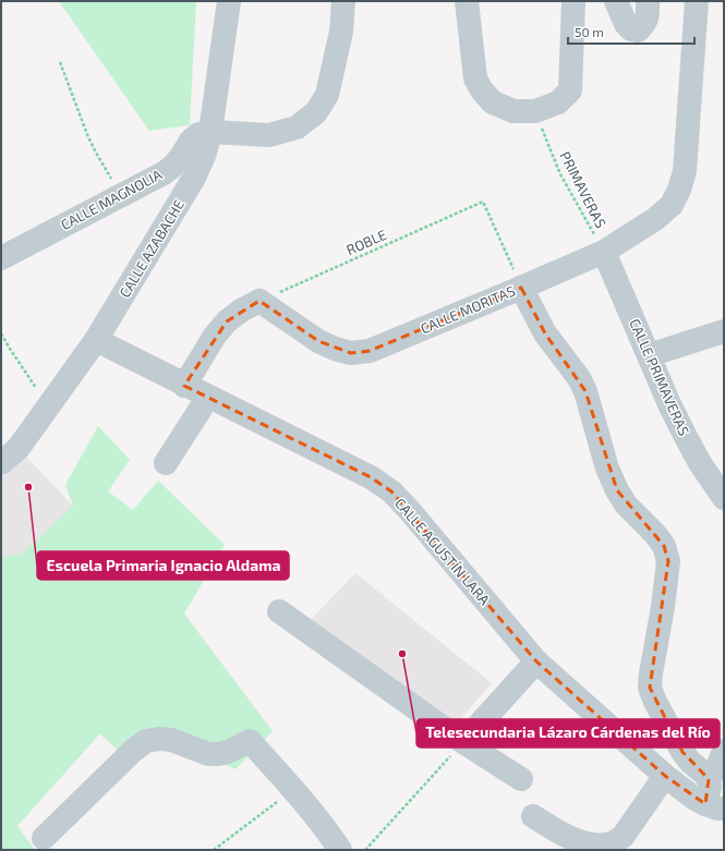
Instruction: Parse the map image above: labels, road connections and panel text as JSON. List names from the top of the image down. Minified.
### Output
{"streets":{"street":["CALLE MAGNOLIA","CALLE AZABACHE","CALLE MORITAS","CALLE PRIMAVERAS","CALLE AGUSTÍN LARA"],"path":["PRIMAVERAS","ROBLE"]},"crossings":[["PRIMAVERAS","CALLE MORITAS"],["PRIMAVERAS","CALLE PRIMAVERAS"],["CALLE MAGNOLIA","CALLE AZABACHE"],["ROBLE","CALLE MORITAS"],["CALLE AZABACHE","CALLE AGUSTÍN LARA"],["CALLE MORITAS","CALLE PRIMAVERAS"]],"places":["Escuela Primaria Ignacio Aldama","Telesecundaria Lázaro Cárdenas del Río"],"scale_bar":"50 m"}
